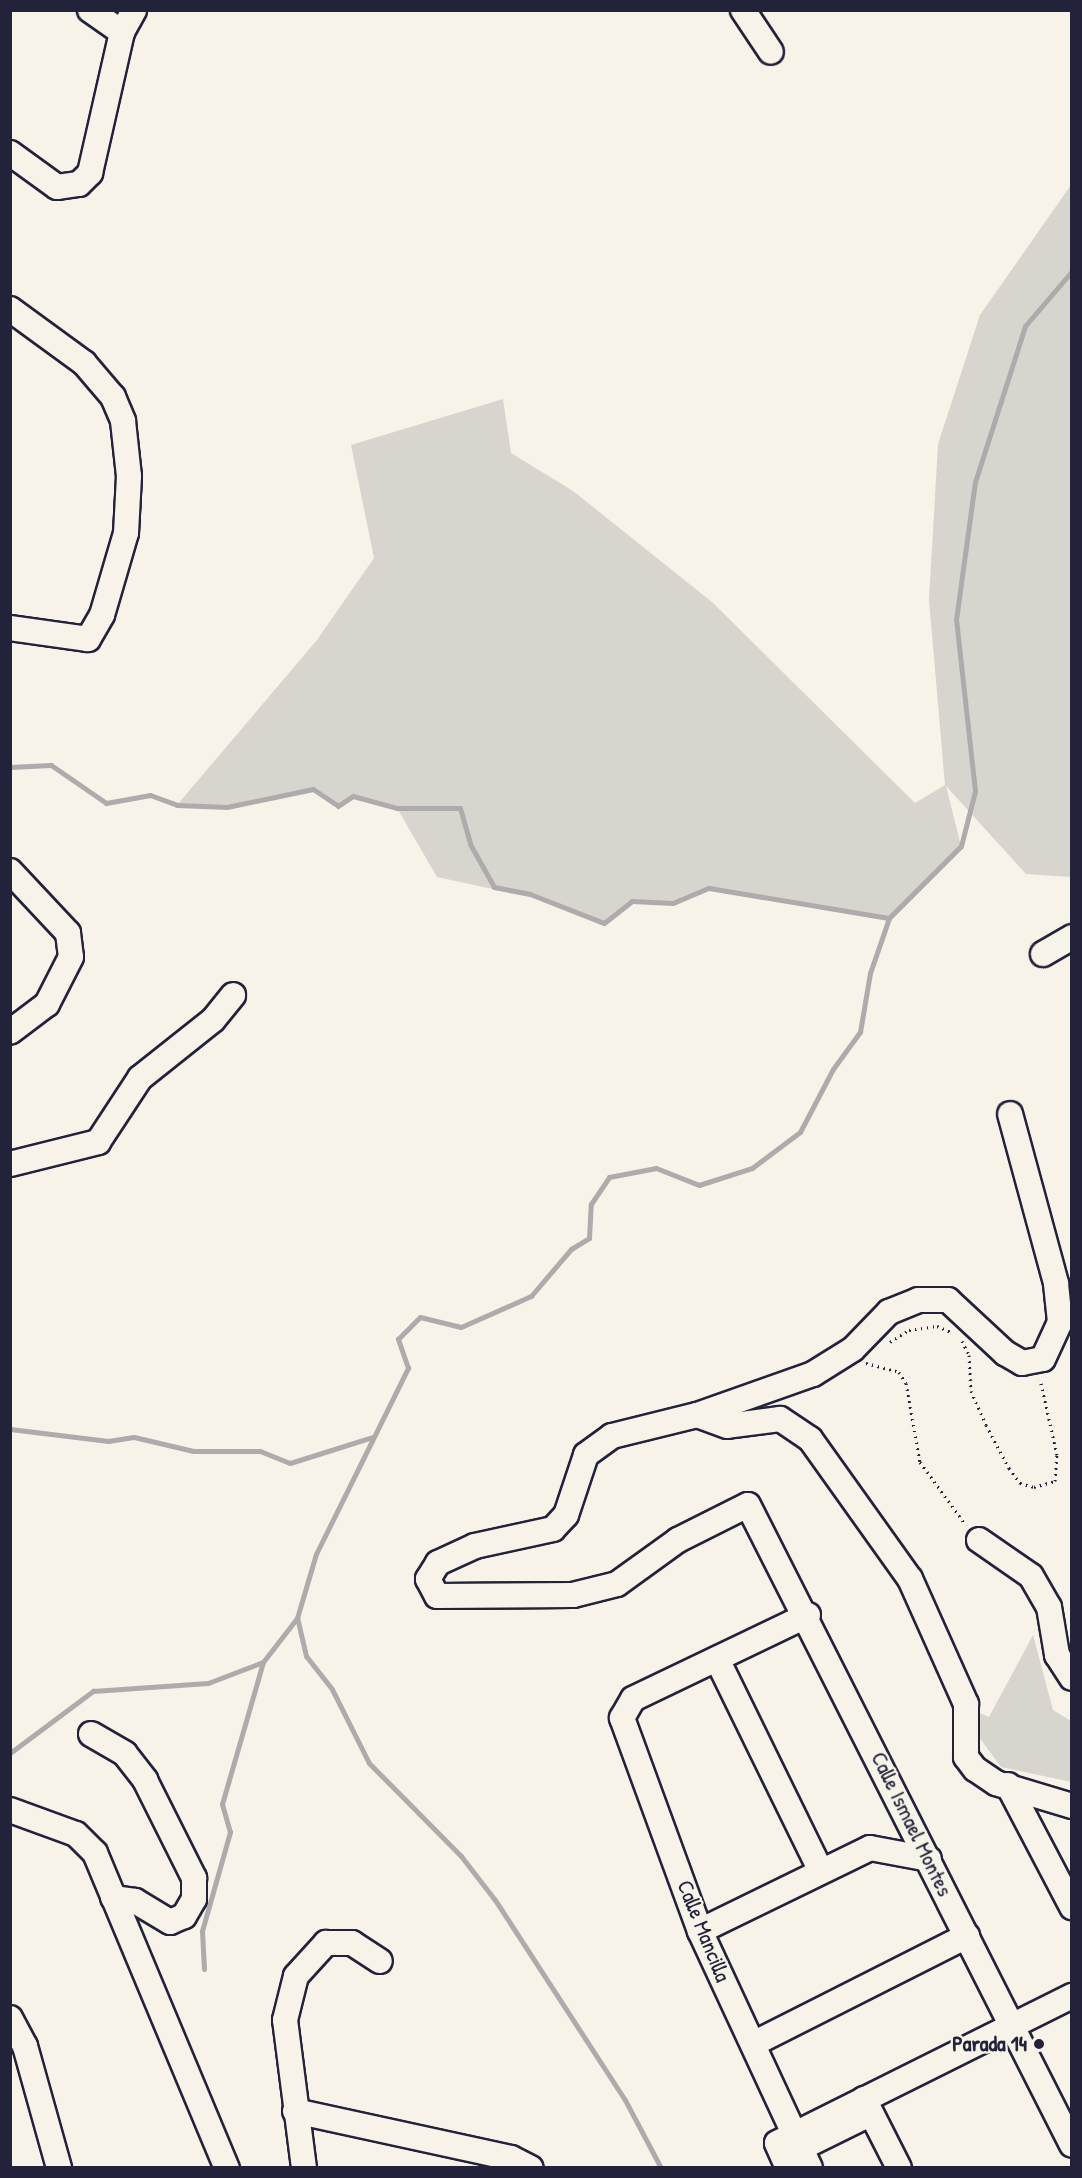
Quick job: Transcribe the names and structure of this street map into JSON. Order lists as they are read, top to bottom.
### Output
{
  "streets": {
    "street": ["Calle Ismael Montes", "Calle Mancilla"]
  },
  "places": ["Parada 14"]
}
